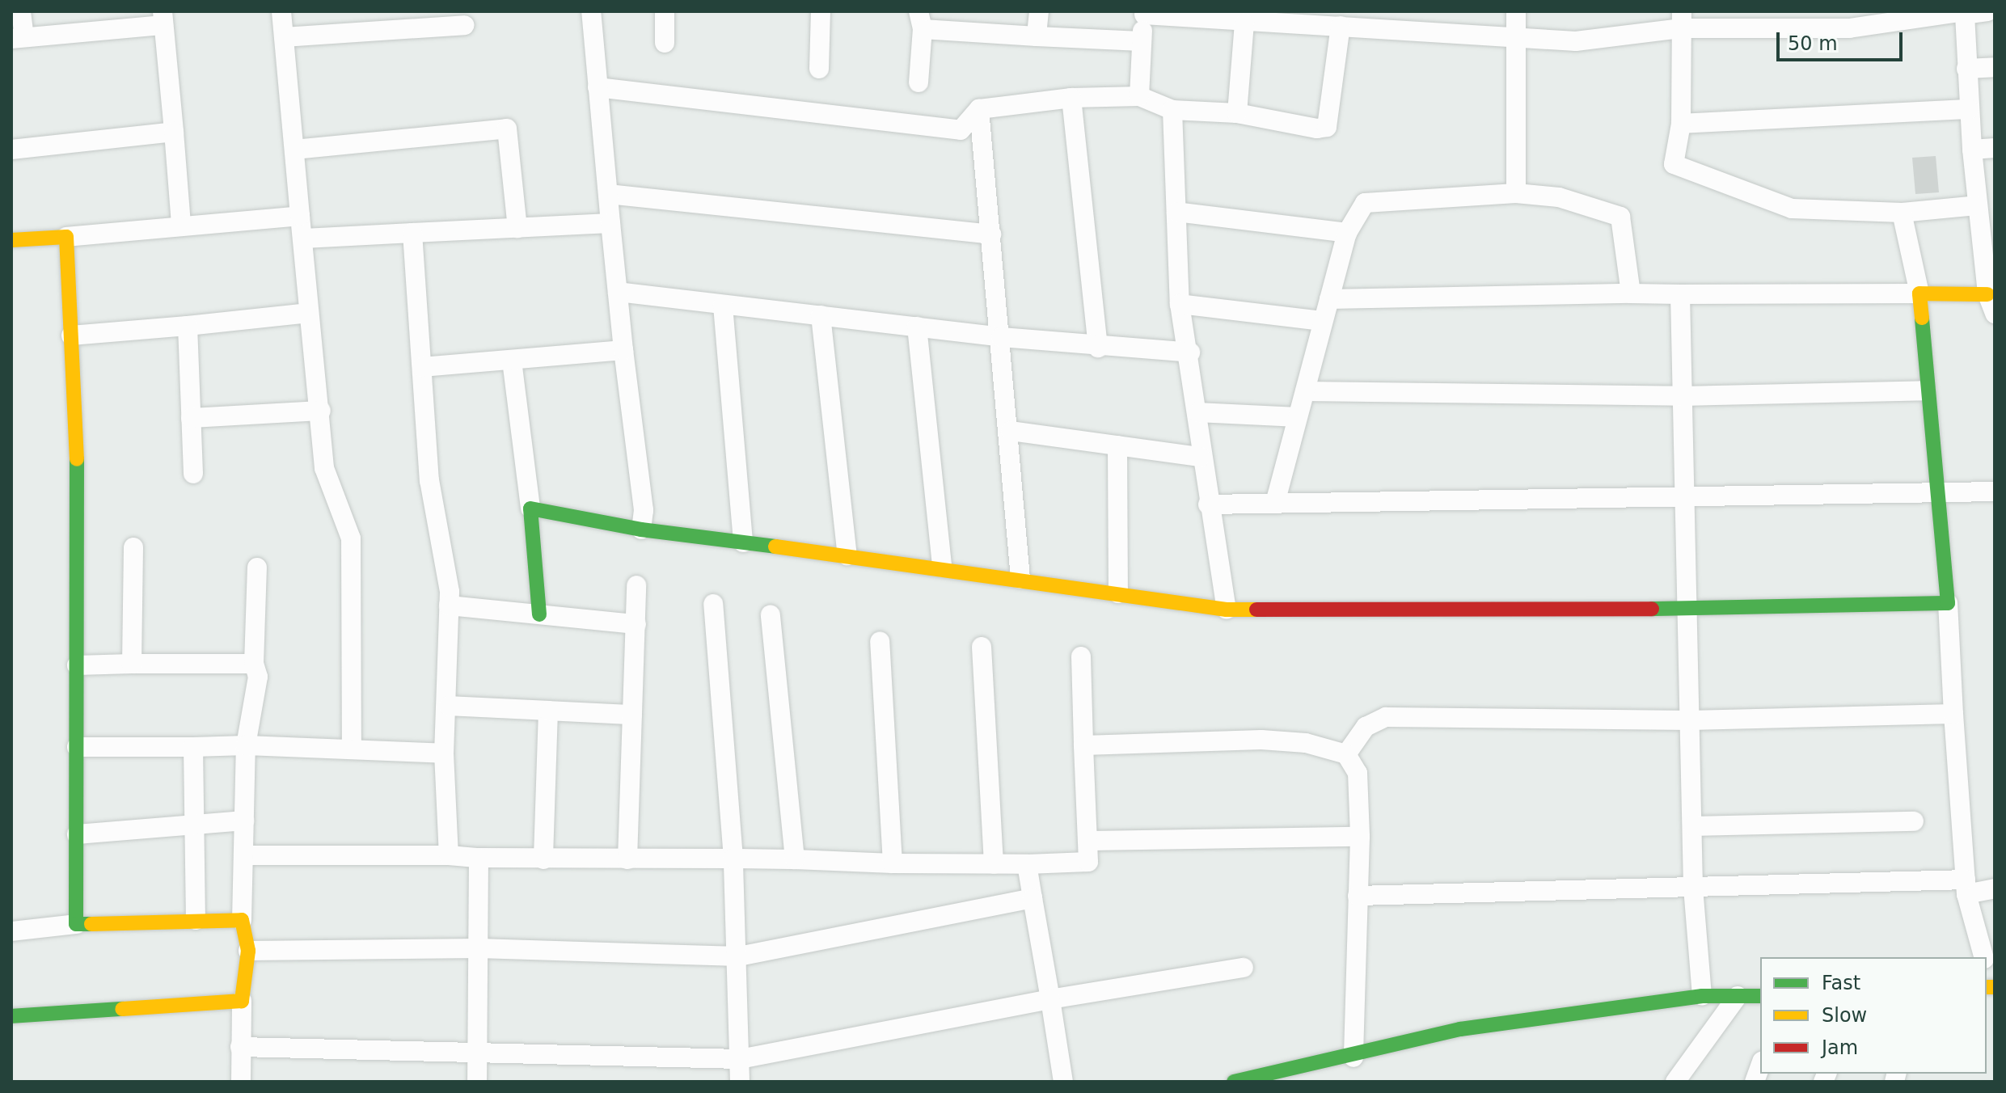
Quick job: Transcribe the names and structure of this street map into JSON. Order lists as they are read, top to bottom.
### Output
{
  "legend": ["Fast", "Slow", "Jam"],
  "scale_bar": "50 m"
}
